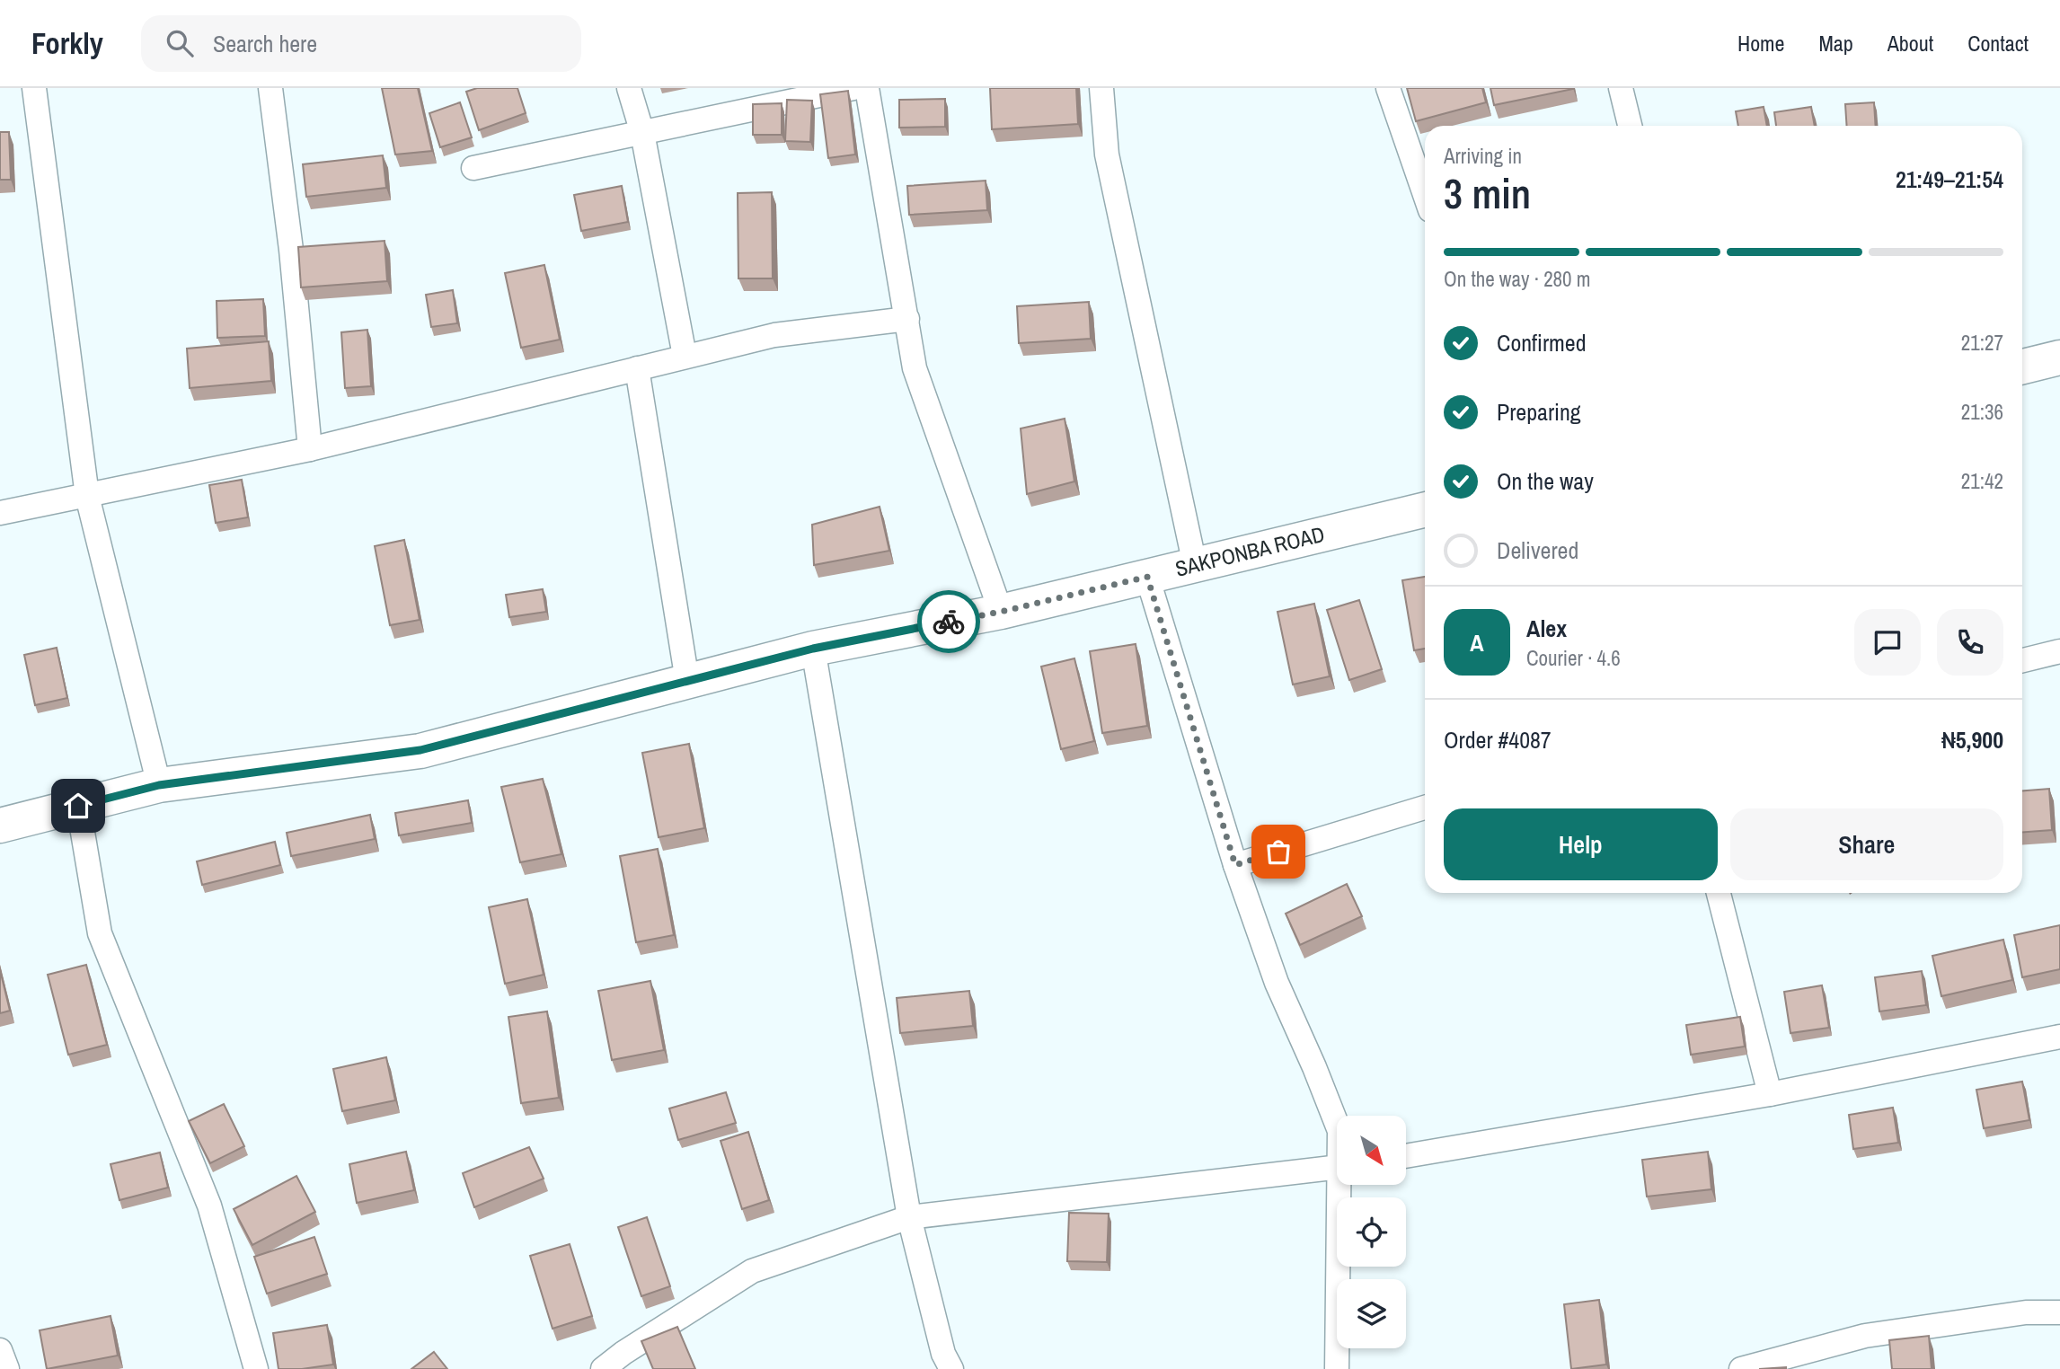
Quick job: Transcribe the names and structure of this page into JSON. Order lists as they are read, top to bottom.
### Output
{
  "streets": {
    "main road": ["SAKPONBA ROAD"]
  },
  "north": "bottom right",
  "page": {
    "header": "Forkly",
    "search": "Search here",
    "nav": [
      "Home",
      "Map",
      "About",
      "Contact"
    ],
    "heading": ["3 min", "Arriving in", "21:49–21:54"],
    "panel": [
      "Alex",
      "Courier · 4.6",
      "Order #4087",
      "₦5,900"
    ],
    "bar": "On the way · 280 m",
    "list": [
      ["Confirmed", "21:27"],
      ["Preparing", "21:36"],
      ["On the way", "21:42"],
      "Delivered"
    ],
    "round": "A",
    "buttons": ["Help", "Share"]
  }
}
